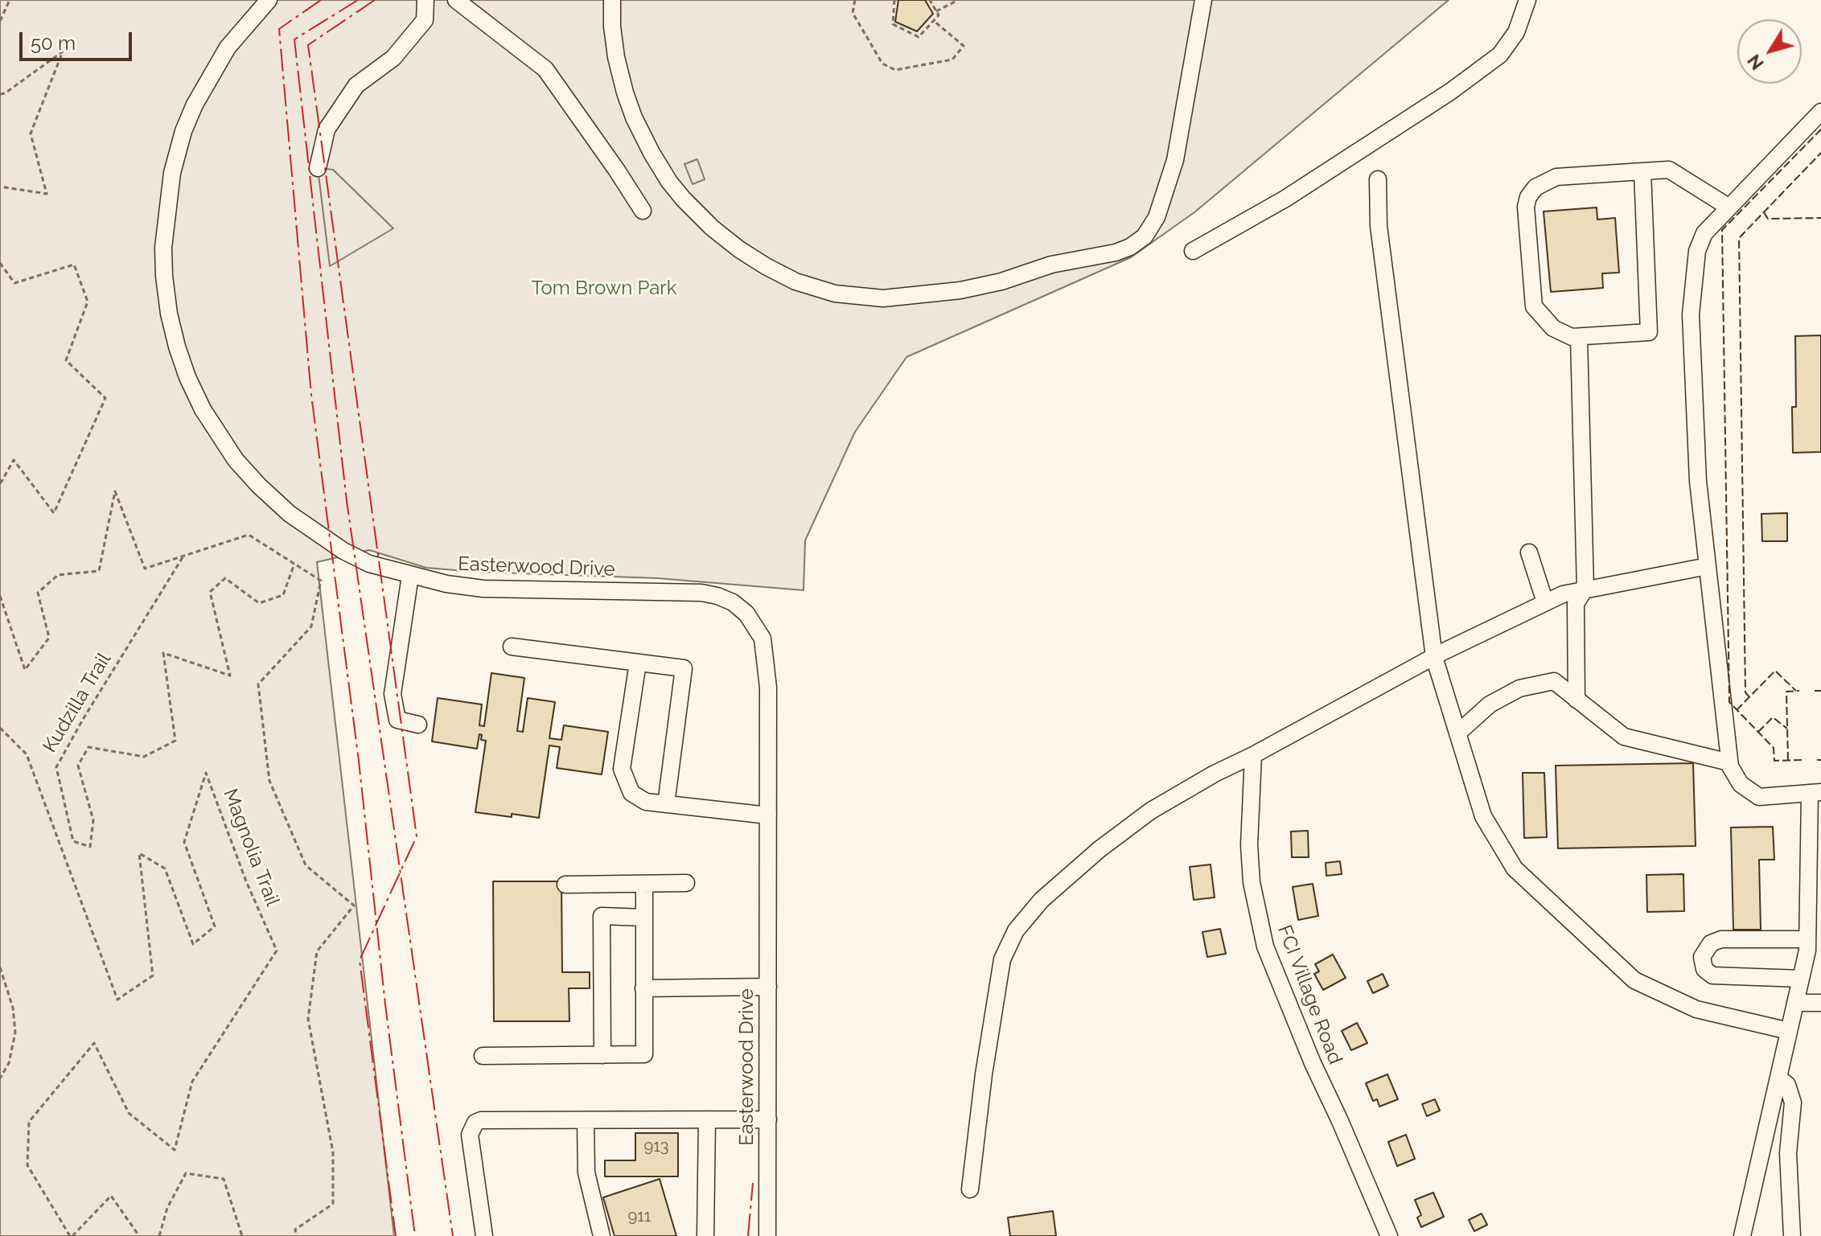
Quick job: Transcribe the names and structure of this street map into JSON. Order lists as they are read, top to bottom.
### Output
{
  "streets": {
    "street": ["Easterwood Drive", "FCI Village Road"],
    "path": ["Kudzilla Trail", "Magnolia Trail"]
  },
  "parks": ["Tom Brown Park"],
  "house_numbers": ["913", "911"],
  "scale_bar": "50 m",
  "north": "bottom left"
}
